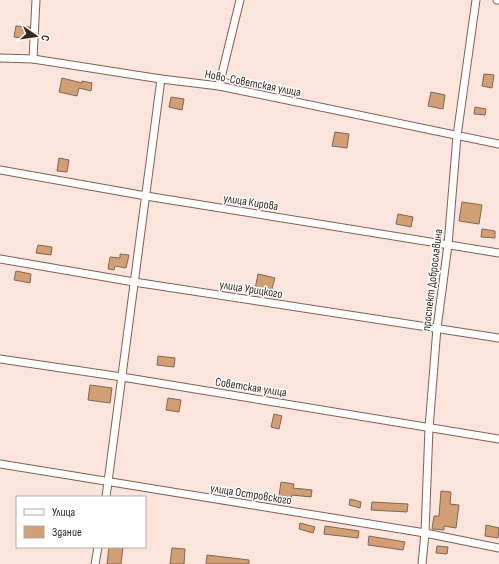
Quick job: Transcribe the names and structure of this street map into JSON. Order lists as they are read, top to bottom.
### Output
{
  "streets": {
    "street": [
      "Ново-Советская улица",
      "улица Кирова",
      "проспект Доброславина",
      "улица Урицкого",
      "Советская улица",
      "улица Островского"
    ]
  },
  "crossings": [
    ["Ново-Советская улица", "проспект Доброславина"],
    ["улица Кирова", "проспект Доброславина"],
    ["проспект Доброславина", "улица Урицкого"],
    ["проспект Доброславина", "Советская улица"],
    ["проспект Доброславина", "улица Островского"]
  ],
  "legend": ["Улица", "Здание"],
  "north": "right"
}
